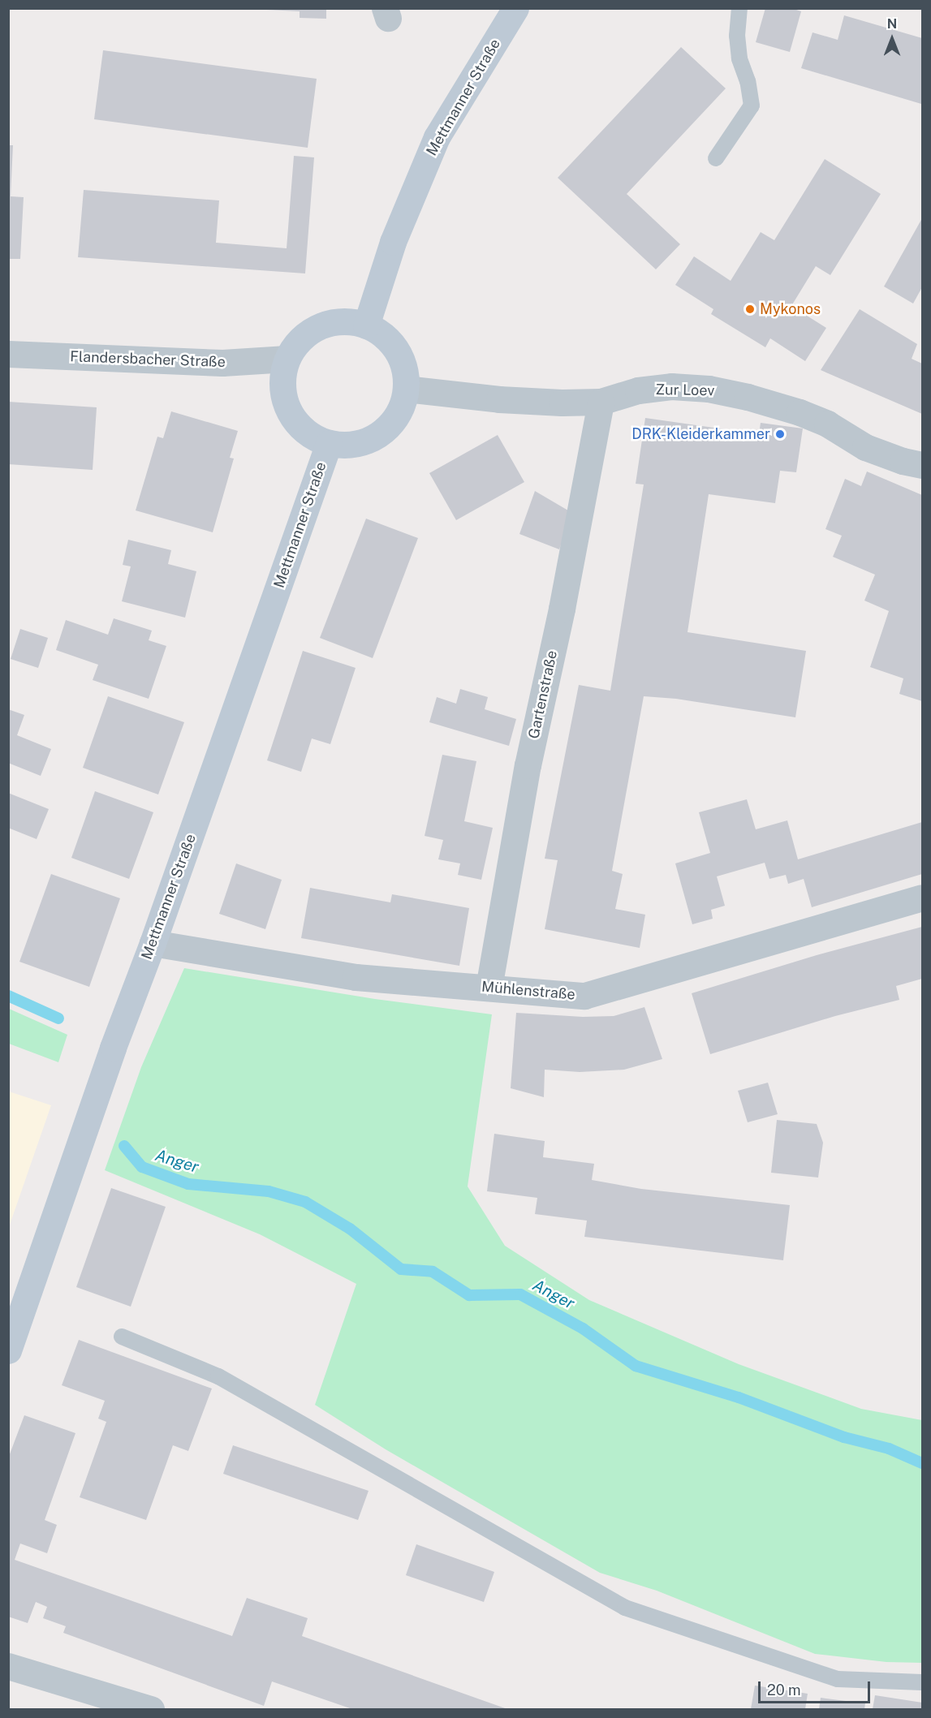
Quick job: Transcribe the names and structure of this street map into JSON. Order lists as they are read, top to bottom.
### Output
{
  "streets": {
    "main road": ["Mettmanner Straße"],
    "street": [
      "Flandersbacher Straße",
      "Zur Loev",
      "Gartenstraße",
      "Mühlenstraße"
    ]
  },
  "crossings": [
    ["Mettmanner Straße", "Flandersbacher Straße"],
    ["Mettmanner Straße", "Zur Loev"],
    ["Mettmanner Straße", "Mühlenstraße"],
    ["Flandersbacher Straße", "Zur Loev"],
    ["Zur Loev", "Gartenstraße"],
    ["Gartenstraße", "Mühlenstraße"]
  ],
  "water": ["Anger"],
  "places": ["Mykonos", "DRK-Kleiderkammer"],
  "scale_bar": "20 m",
  "north": "top"
}
